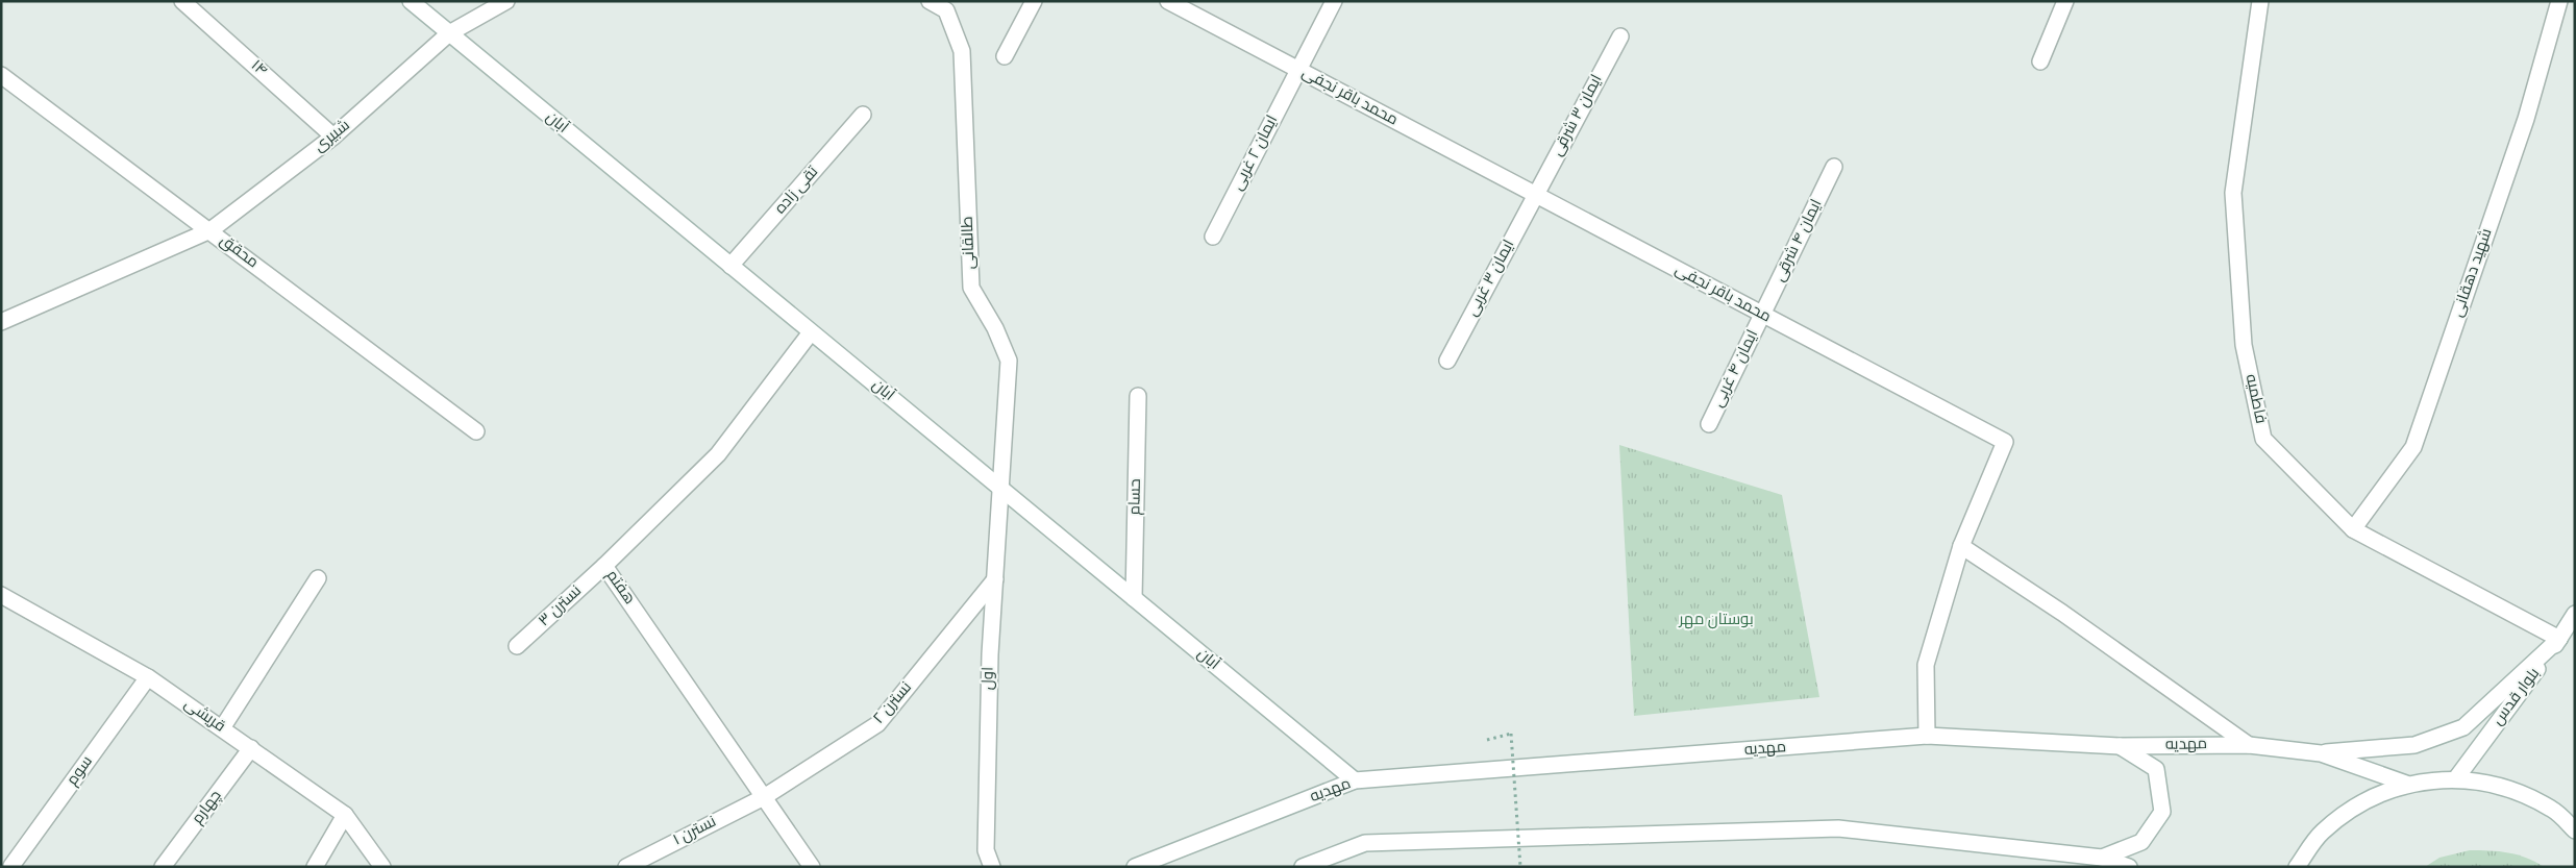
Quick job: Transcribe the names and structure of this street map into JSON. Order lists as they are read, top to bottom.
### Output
{
  "streets": {
    "street": [
      "۱۴",
      "محمد باقر نجفی",
      "ایمان ۳ شرقی",
      "آبان",
      "شبیری",
      "ایمان ۲ غربی",
      "تقی زاده",
      "ایمان ۴ شرقی",
      "طالقانی",
      "محقق",
      "شهید دهقانی",
      "ایمان ۳ غربی",
      "ایمان ۴ غربی",
      "فاطمیه",
      "حسام",
      "هفتم",
      "نسترن ۳",
      "اول",
      "بلوار قدس",
      "نسترن ۲",
      "قریشی",
      "مهدیه",
      "سوم",
      "چهارم",
      "نسترن ۱"
    ]
  },
  "crossings": [
    ["۱۴", "شبیری"],
    ["محمد باقر نجفی", "ایمان ۳ شرقی"],
    ["محمد باقر نجفی", "ایمان ۲ غربی"],
    ["محمد باقر نجفی", "ایمان ۴ شرقی"],
    ["محمد باقر نجفی", "ایمان ۳ غربی"],
    ["محمد باقر نجفی", "ایمان ۴ غربی"],
    ["محمد باقر نجفی", "مهدیه"],
    ["ایمان ۳ شرقی", "ایمان ۳ غربی"],
    ["آبان", "شبیری"],
    ["آبان", "تقی زاده"],
    ["آبان", "طالقانی"],
    ["آبان", "حسام"],
    ["آبان", "هفتم"],
    ["آبان", "اول"],
    ["آبان", "مهدیه"],
    ["شبیری", "محقق"],
    ["ایمان ۴ شرقی", "ایمان ۴ غربی"],
    ["طالقانی", "اول"],
    ["شهید دهقانی", "فاطمیه"],
    ["فاطمیه", "بلوار قدس"],
    ["هفتم", "نسترن ۳"],
    ["هفتم", "نسترن ۲"],
    ["هفتم", "نسترن ۱"],
    ["اول", "نسترن ۲"],
    ["نسترن ۲", "نسترن ۱"],
    ["قریشی", "سوم"],
    ["قریشی", "چهارم"]
  ],
  "parks": ["بوستان مهر"]
}
